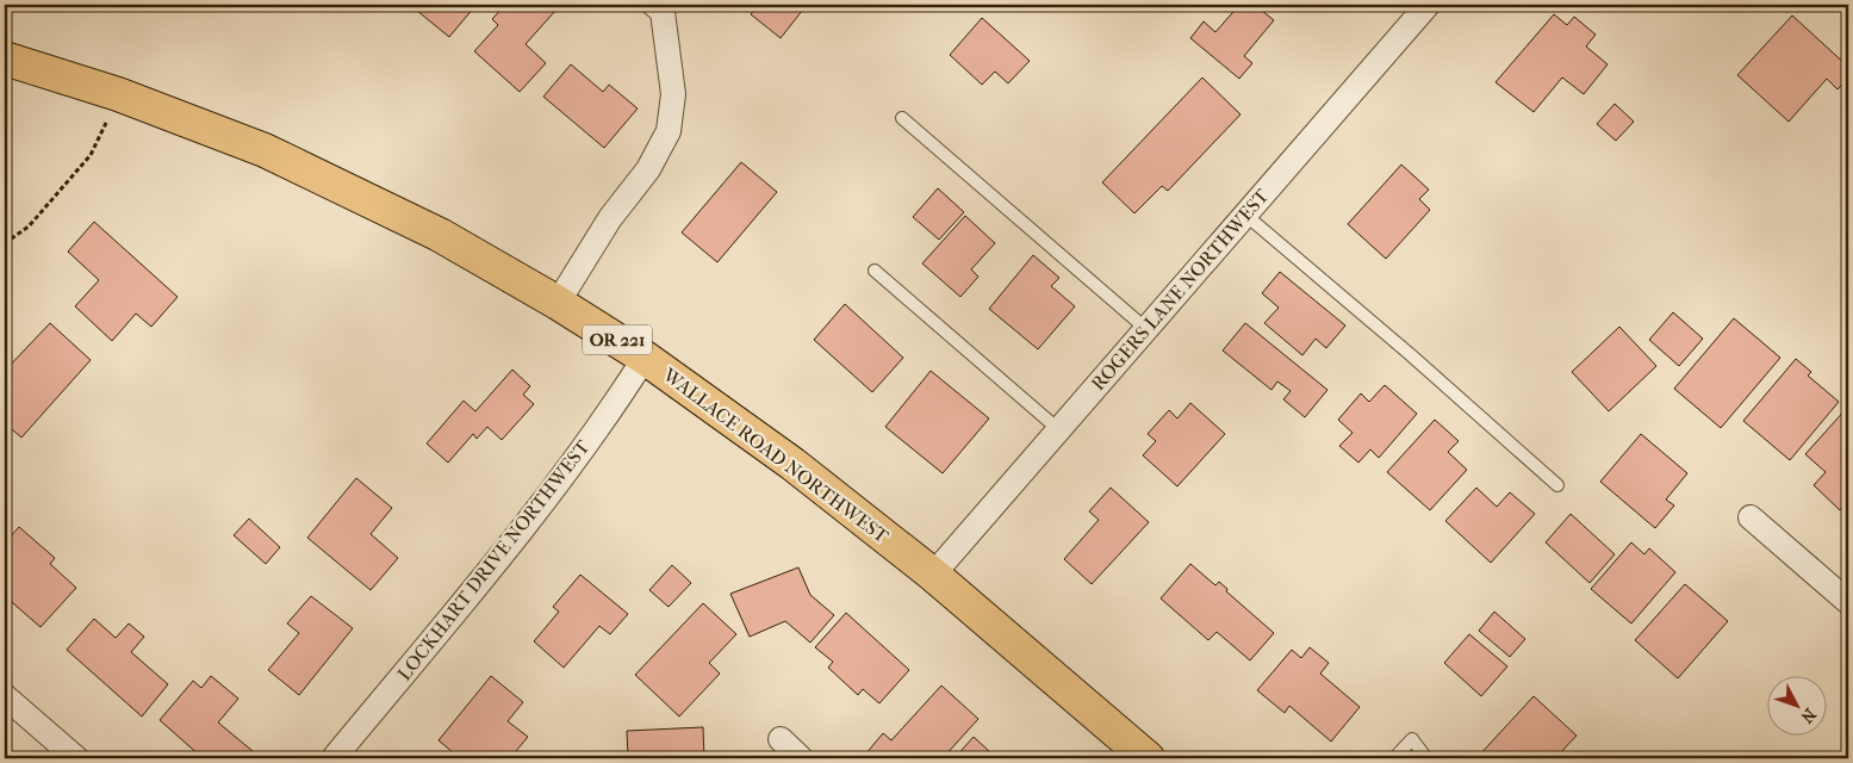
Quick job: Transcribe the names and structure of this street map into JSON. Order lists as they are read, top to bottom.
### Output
{
  "streets": {
    "main road": ["OR 221", "WALLACE ROAD NORTHWEST"],
    "street": ["ROGERS LANE NORTHWEST", "LOCKHART DRIVE NORTHWEST"]
  },
  "crossings": [
    ["ROGERS LANE NORTHWEST", "WALLACE ROAD NORTHWEST"],
    ["WALLACE ROAD NORTHWEST", "LOCKHART DRIVE NORTHWEST"]
  ],
  "north": "bottom right"
}
